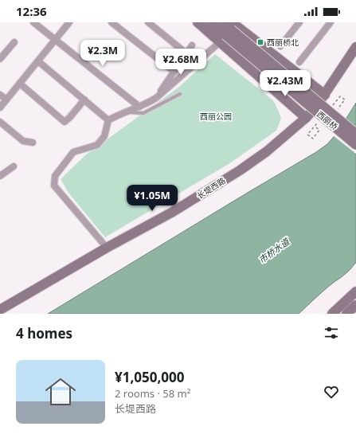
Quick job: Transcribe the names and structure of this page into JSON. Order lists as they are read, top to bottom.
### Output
{
  "streets": {
    "main road": ["西丽桥", "长堤西路"]
  },
  "water": ["市桥水道"],
  "parks": ["西丽公园"],
  "places": {
    "transit": ["西丽桥北"]
  },
  "page": {
    "status": "12:36",
    "price": [
      "¥2.3M",
      "¥2.68M",
      "¥2.43M",
      "¥1.05M"
    ],
    "heading": "4 homes",
    "list": [
      {
        "name": "¥1,050,000",
        "note": "2 rooms · 58 m² · 长堤西路"
      }
    ]
  }
}
